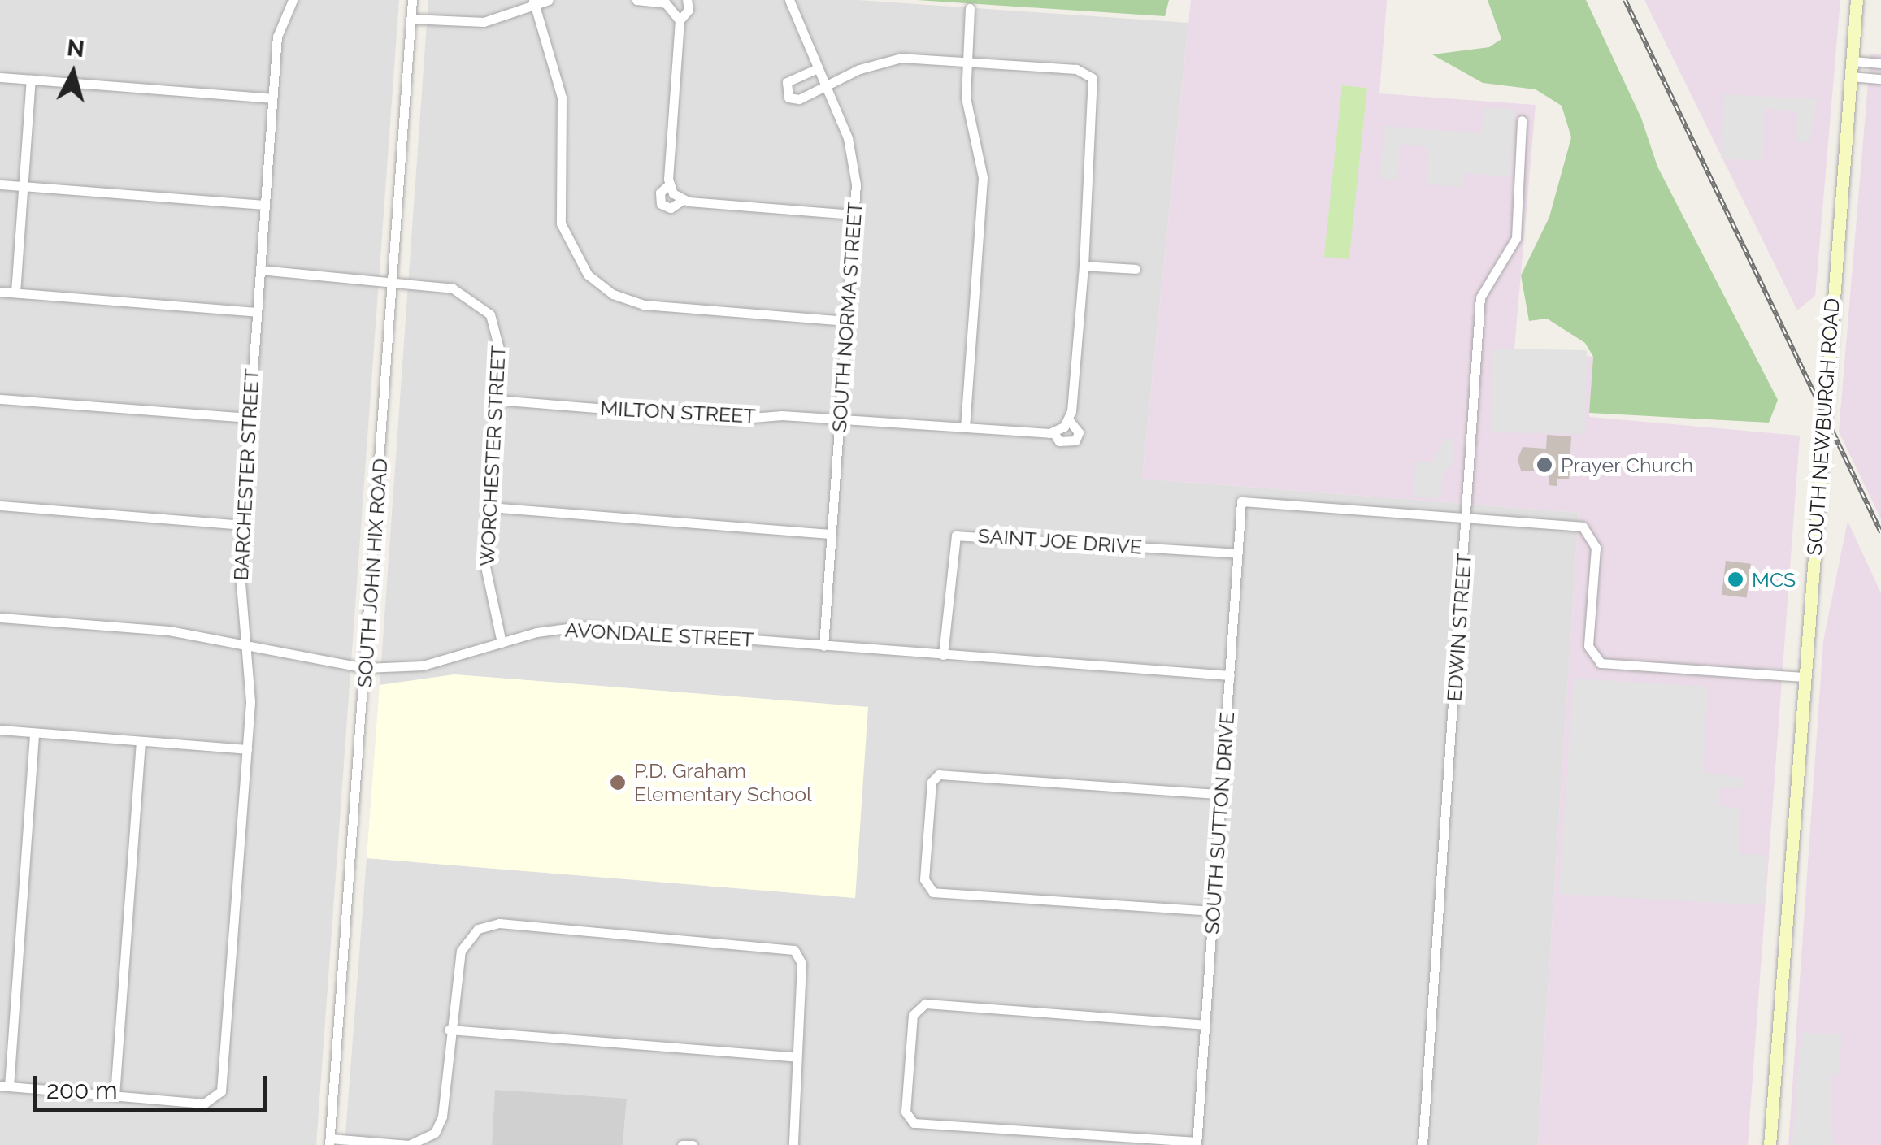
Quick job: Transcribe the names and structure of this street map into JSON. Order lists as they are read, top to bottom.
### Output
{
  "streets": {
    "main road": ["SOUTH NEWBURGH ROAD"],
    "street": [
      "SOUTH NORMA STREET",
      "MILTON STREET",
      "WORCHESTER STREET",
      "BARCHESTER STREET",
      "SAINT JOE DRIVE",
      "SOUTH JOHN HIX ROAD",
      "EDWIN STREET",
      "AVONDALE STREET",
      "SOUTH SUTTON DRIVE"
    ]
  },
  "crossings": [
    ["SOUTH NORMA STREET", "MILTON STREET"],
    ["SOUTH NORMA STREET", "AVONDALE STREET"],
    ["MILTON STREET", "WORCHESTER STREET"],
    ["WORCHESTER STREET", "BARCHESTER STREET"],
    ["WORCHESTER STREET", "SOUTH JOHN HIX ROAD"],
    ["WORCHESTER STREET", "AVONDALE STREET"],
    ["BARCHESTER STREET", "AVONDALE STREET"],
    ["SAINT JOE DRIVE", "AVONDALE STREET"],
    ["SAINT JOE DRIVE", "SOUTH SUTTON DRIVE"],
    ["SOUTH JOHN HIX ROAD", "AVONDALE STREET"],
    ["EDWIN STREET", "SOUTH SUTTON DRIVE"],
    ["AVONDALE STREET", "SOUTH SUTTON DRIVE"]
  ],
  "places": ["Prayer Church", "MCS", "P.D. Graham Elementary School"],
  "scale_bar": "200 m",
  "north": "top"
}
